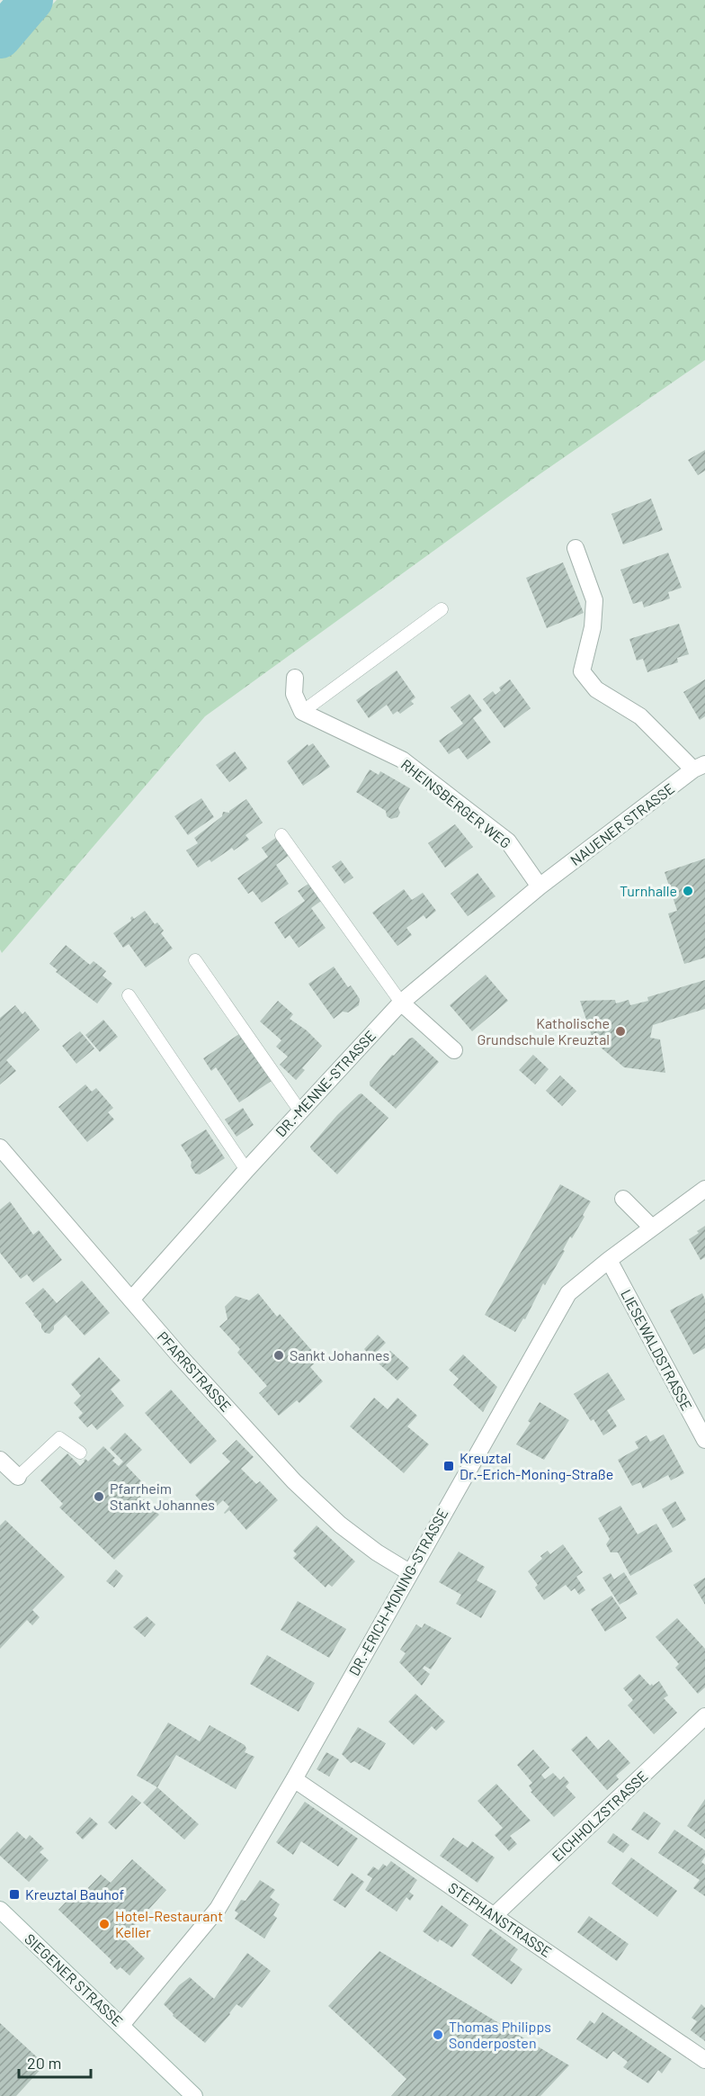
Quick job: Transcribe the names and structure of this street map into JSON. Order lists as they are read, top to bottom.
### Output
{
  "streets": {
    "street": [
      "RHEINSBERGER WEG",
      "NAUENER STRASSE",
      "DR.-MENNE-STRASSE",
      "LIESEWALDSTRASSE",
      "PFARRSTRASSE",
      "DR.-ERICH-MONING-STRASSE",
      "EICHHOLZSTRASSE",
      "STEPHANSTRASSE",
      "SIEGENER STRASSE"
    ]
  },
  "crossings": [
    ["RHEINSBERGER WEG", "NAUENER STRASSE"],
    ["RHEINSBERGER WEG", "DR.-MENNE-STRASSE"],
    ["NAUENER STRASSE", "DR.-MENNE-STRASSE"],
    ["DR.-MENNE-STRASSE", "PFARRSTRASSE"],
    ["LIESEWALDSTRASSE", "DR.-ERICH-MONING-STRASSE"],
    ["PFARRSTRASSE", "DR.-ERICH-MONING-STRASSE"],
    ["DR.-ERICH-MONING-STRASSE", "STEPHANSTRASSE"],
    ["DR.-ERICH-MONING-STRASSE", "SIEGENER STRASSE"],
    ["EICHHOLZSTRASSE", "STEPHANSTRASSE"]
  ],
  "places": {
    "other": [
      "Turnhalle",
      "Katholische Grundschule Kreuztal",
      "Sankt Johannes",
      "Pfarrheim Stankt Johannes",
      "Hotel-Restaurant Keller",
      "Thomas Philipps Sonderposten"
    ],
    "transit": ["Kreuztal Dr.-Erich-Moning-Straße", "Kreuztal Bauhof"]
  },
  "scale_bar": "20 m"
}
